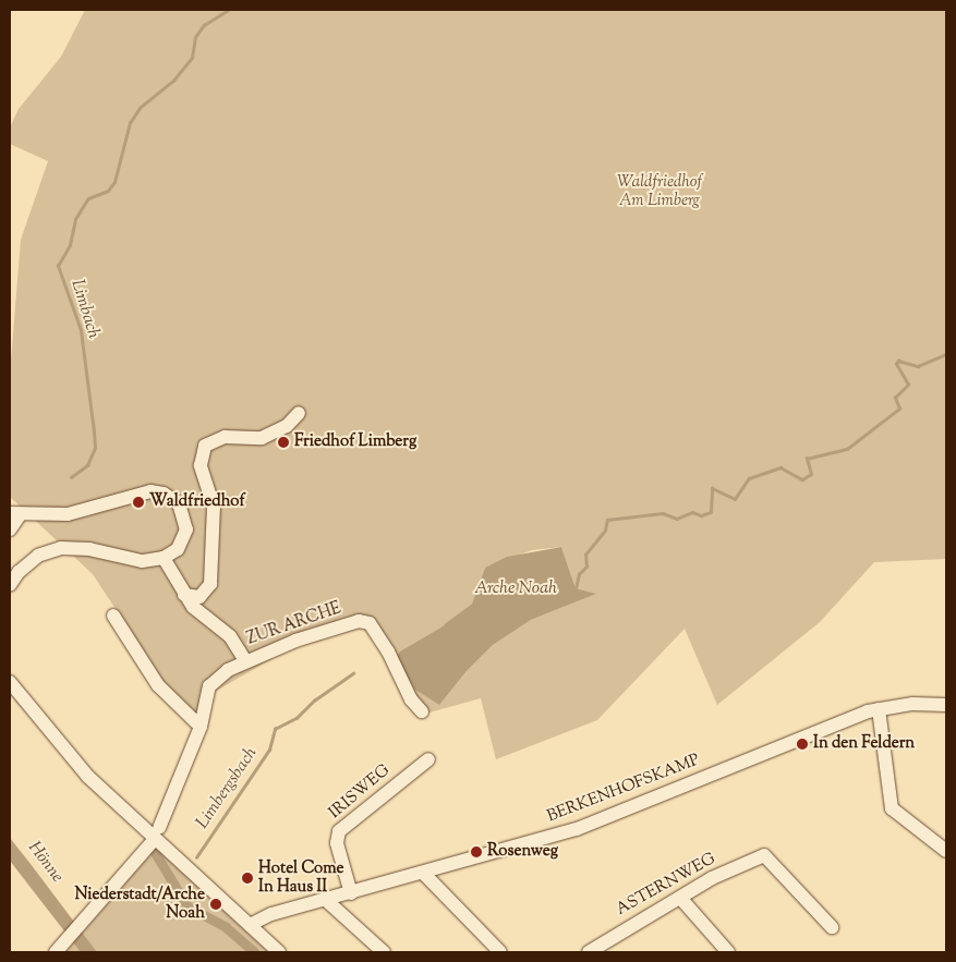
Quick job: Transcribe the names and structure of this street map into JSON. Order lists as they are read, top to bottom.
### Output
{
  "streets": {
    "street": [
      "ZUR ARCHE",
      "BERKENHOFSKAMP",
      "IRISWEG",
      "ASTERNWEG"
    ]
  },
  "crossings": [
    ["BERKENHOFSKAMP", "IRISWEG"]
  ],
  "water": [
    "Limbach",
    "Arche Noah",
    "Limbergsbach",
    "Hönne"
  ],
  "parks": ["Waldfriedhof Am Limberg"],
  "places": [
    "Friedhof Limberg",
    "Waldfriedhof",
    "In den Feldern",
    "Rosenweg",
    "Hotel Come In Haus II",
    "Niederstadt/Arche Noah"
  ]
}
